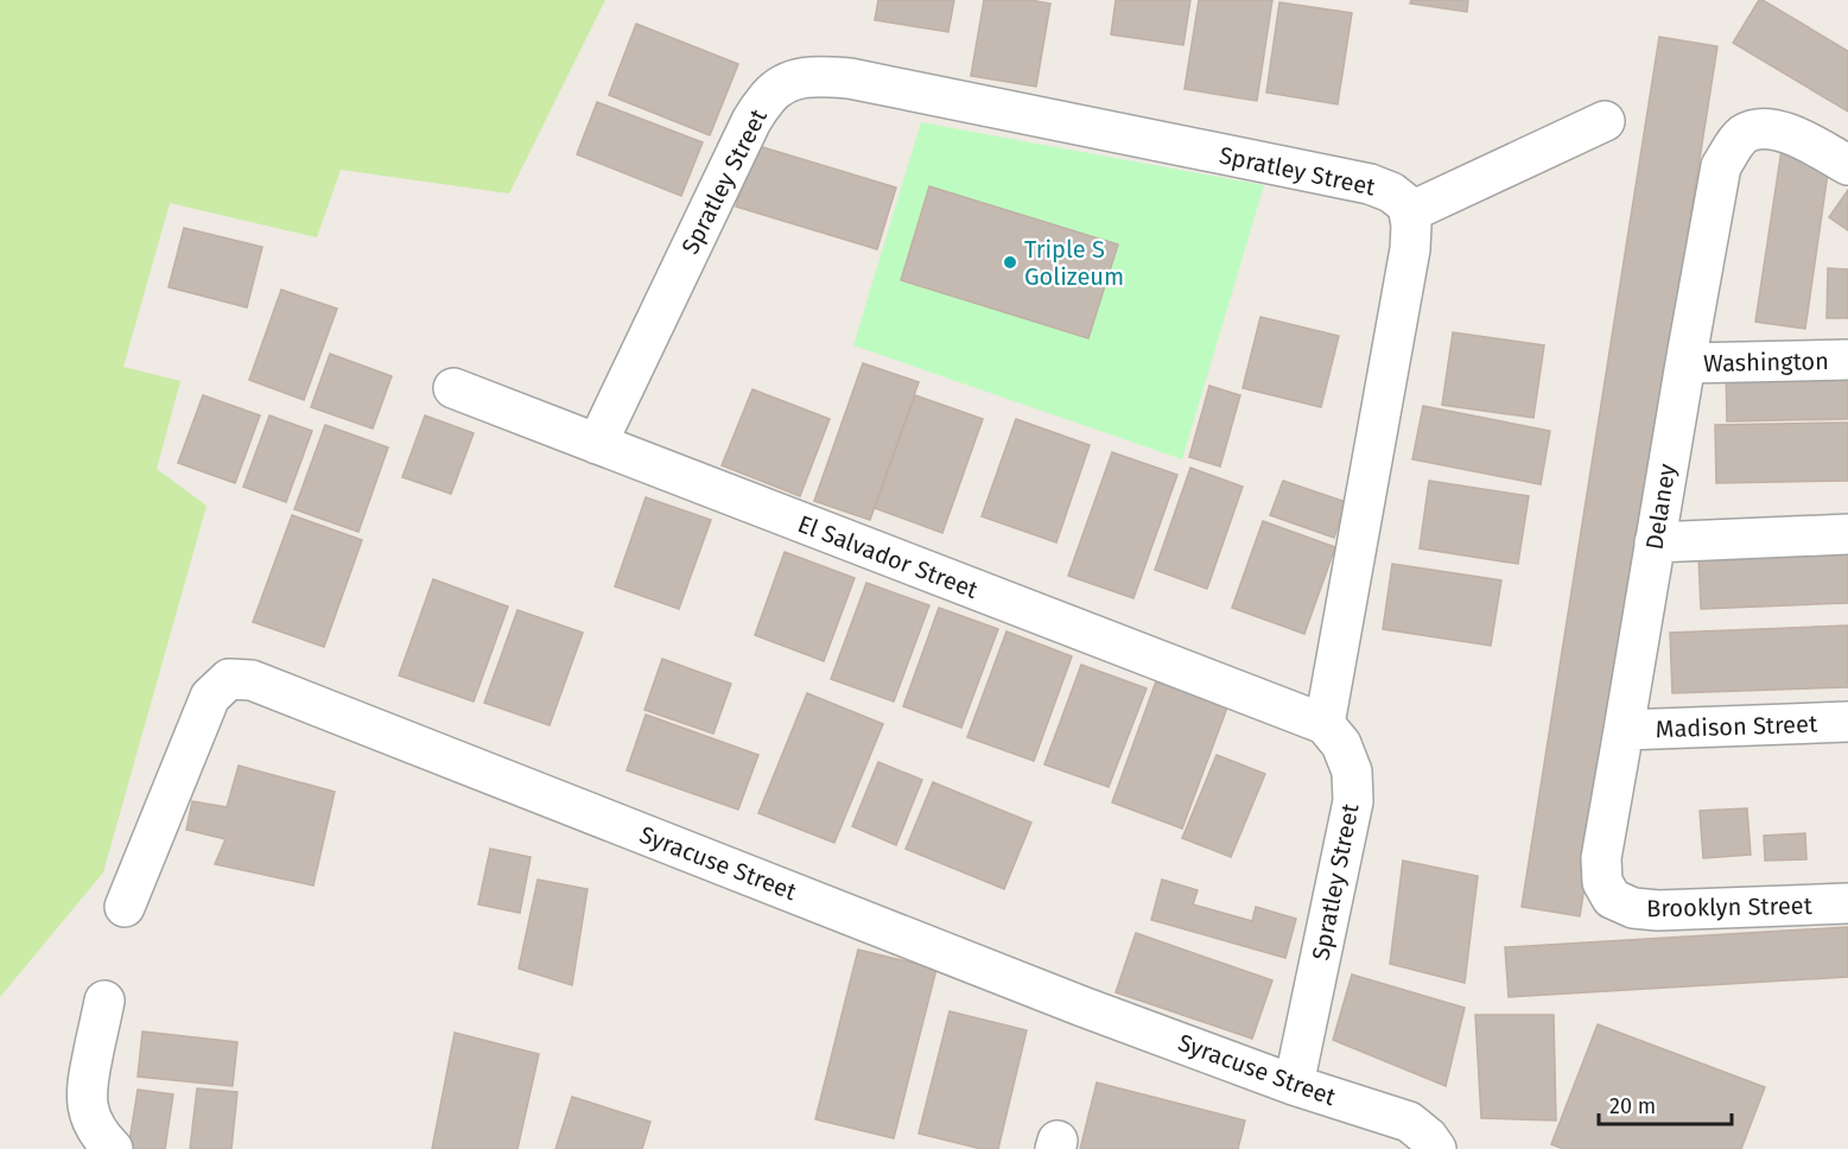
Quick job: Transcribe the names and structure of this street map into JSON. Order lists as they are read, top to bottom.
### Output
{
  "streets": {
    "street": [
      "Spratley Street",
      "Washington",
      "Delaney",
      "El Salvador Street",
      "Madison Street",
      "Syracuse Street",
      "Brooklyn Street"
    ]
  },
  "crossings": [
    ["Spratley Street", "El Salvador Street"],
    ["Spratley Street", "Syracuse Street"],
    ["Washington", "Delaney"],
    ["Delaney", "Madison Street"],
    ["Delaney", "Brooklyn Street"]
  ],
  "places": ["Triple S Golizeum"],
  "scale_bar": "20 m"
}
